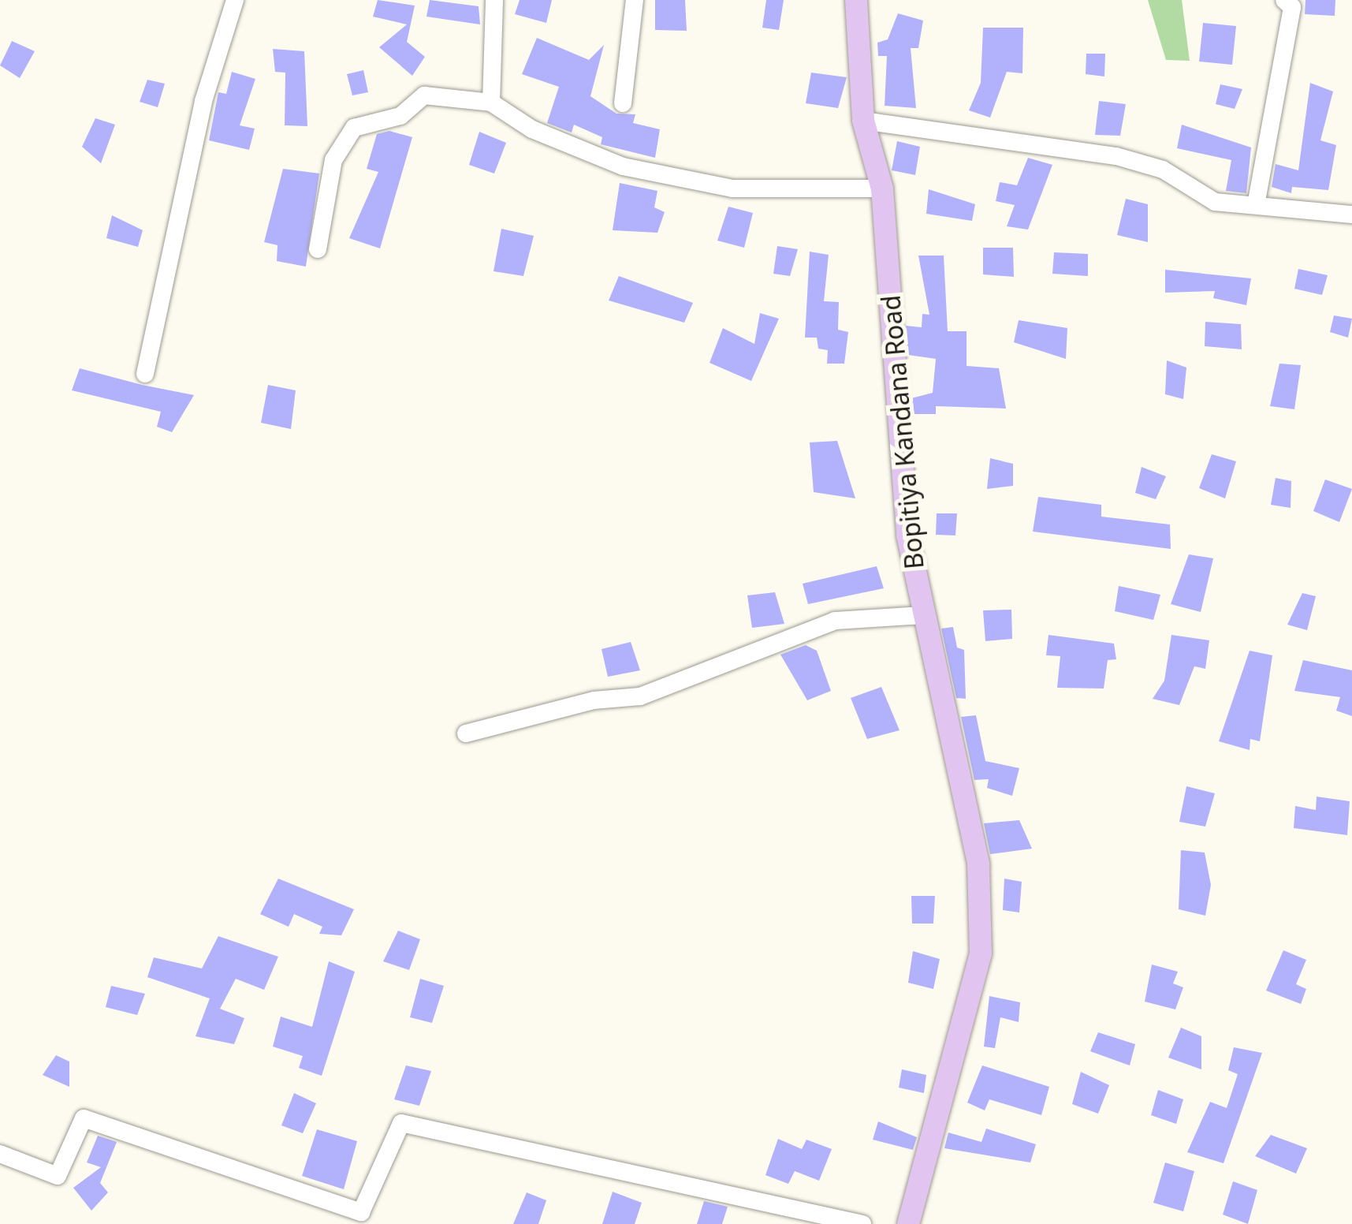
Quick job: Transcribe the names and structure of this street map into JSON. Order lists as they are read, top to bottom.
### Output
{
  "streets": {
    "main road": ["Bopitiya Kandana Road"]
  }
}
